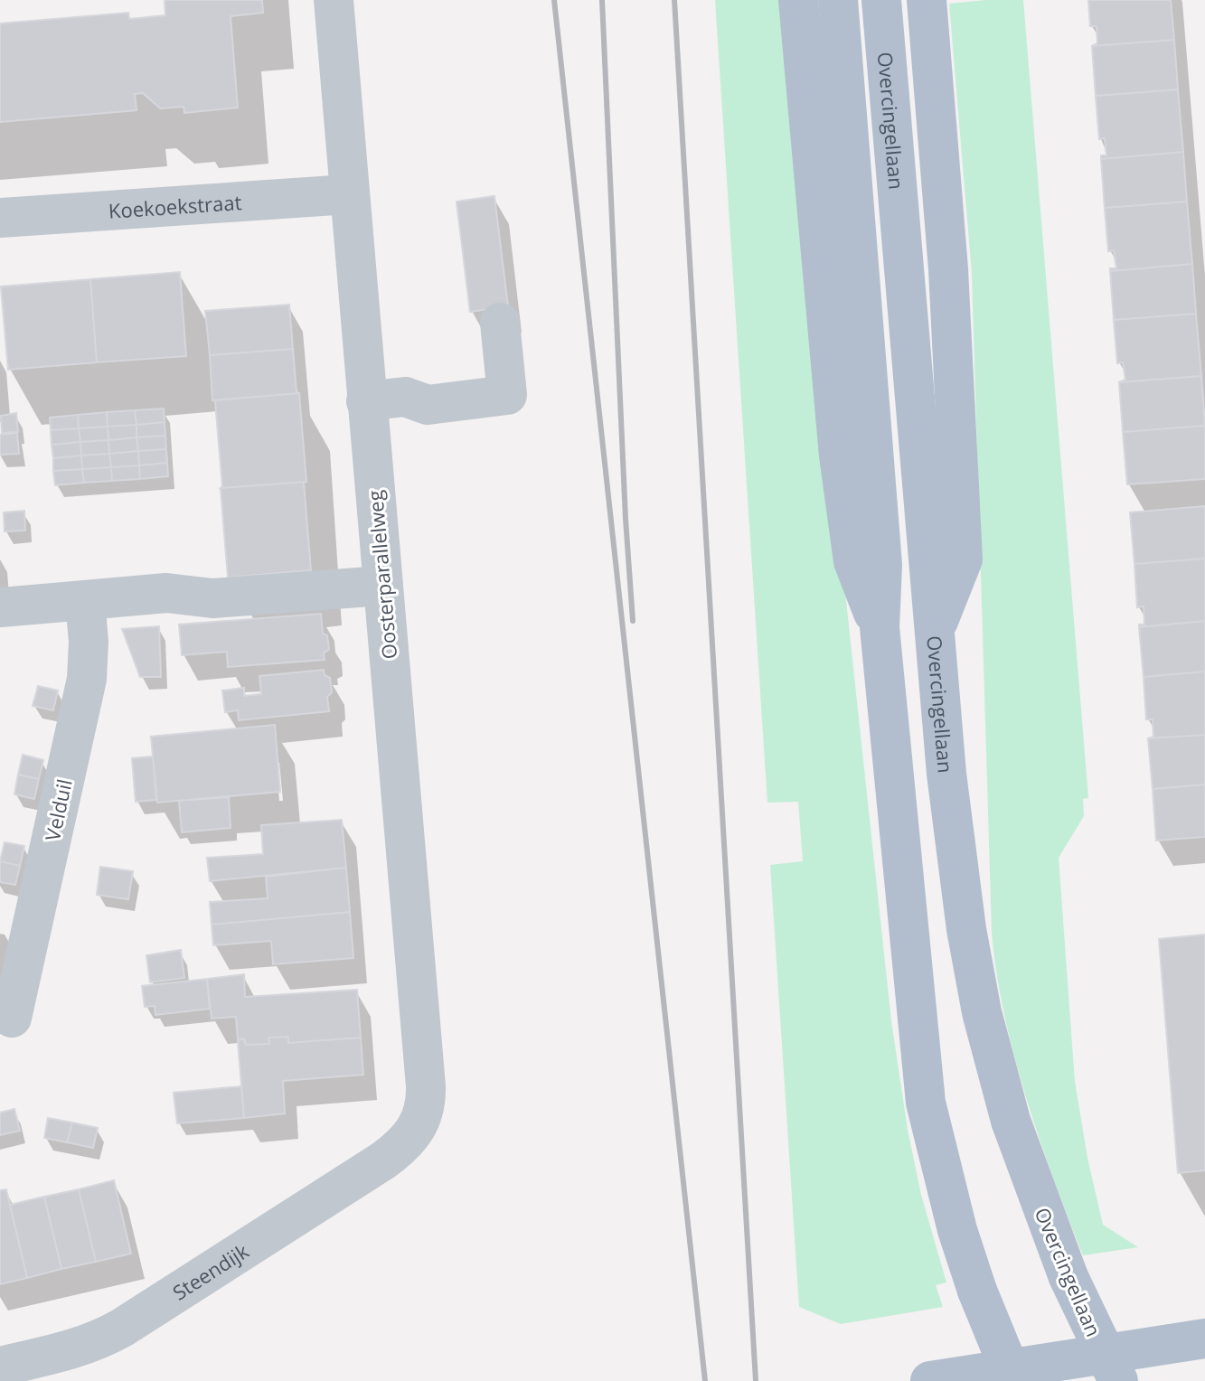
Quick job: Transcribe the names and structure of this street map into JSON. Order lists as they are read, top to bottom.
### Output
{
  "streets": {
    "main road": ["Overcingellaan"],
    "street": [
      "Koekoekstraat",
      "Oosterparallelweg",
      "Velduil",
      "Steendijk"
    ]
  },
  "crossings": [
    ["Koekoekstraat", "Oosterparallelweg"],
    ["Oosterparallelweg", "Steendijk"]
  ]
}
